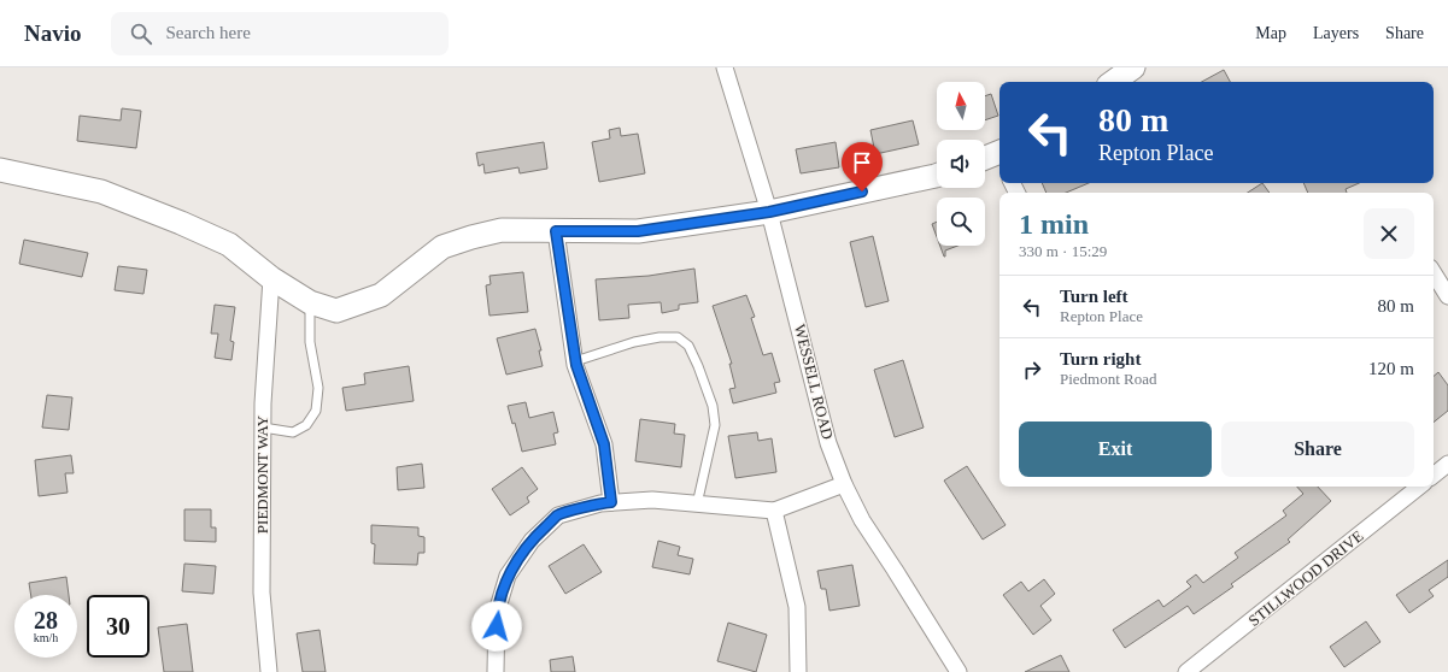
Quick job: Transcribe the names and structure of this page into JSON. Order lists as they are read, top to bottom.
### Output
{
  "streets": {
    "street": ["WESSELL ROAD", "PIEDMONT WAY", "STILLWOOD DRIVE"]
  },
  "north": "top",
  "page": {
    "header": "Navio",
    "search": "Search here",
    "nav": ["Map", "Layers", "Share"],
    "turn": ["80 m", "Repton Place"],
    "heading": ["1 min", "330 m · 15:29"],
    "list": [
      {
        "name": "Turn left",
        "note": "Repton Place",
        "value": "80 m"
      },
      {
        "name": "Turn right",
        "note": "Piedmont Road",
        "value": "120 m"
      }
    ],
    "buttons": ["Exit", "Share"],
    "speed": "28 km/h",
    "limit": "30"
  }
}
